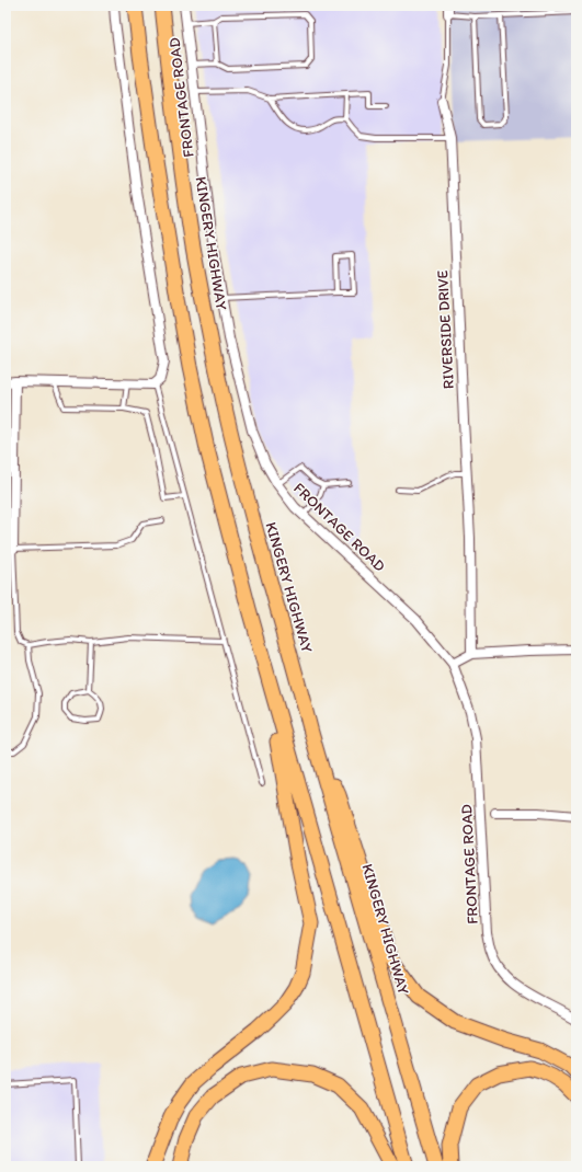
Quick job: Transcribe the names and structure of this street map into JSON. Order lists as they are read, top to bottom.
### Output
{
  "streets": {
    "highway": ["KINGERY HIGHWAY"],
    "street": ["FRONTAGE ROAD", "RIVERSIDE DRIVE"]
  }
}
